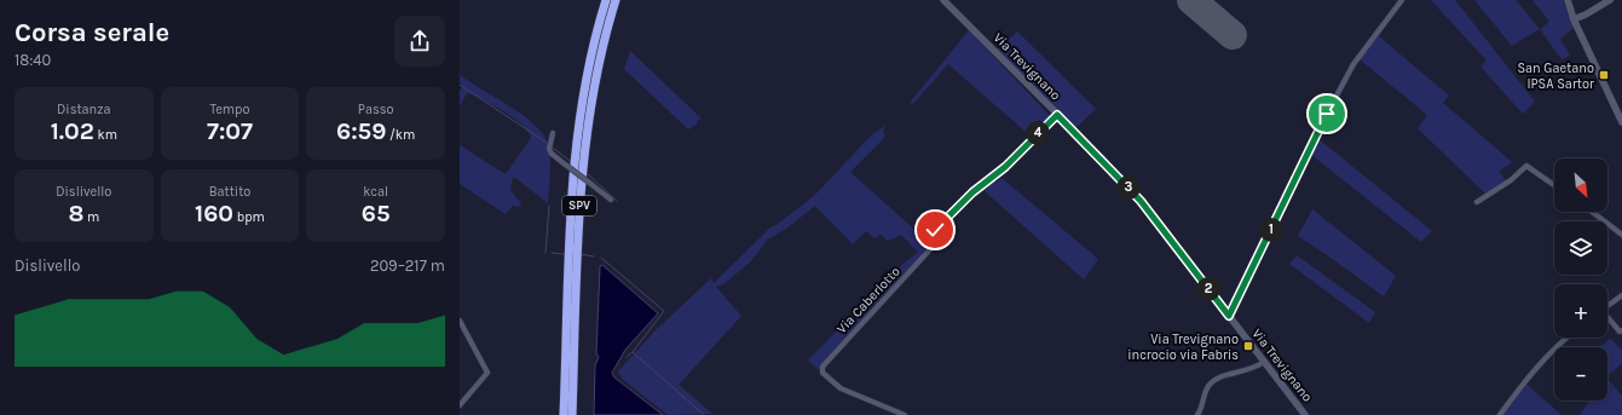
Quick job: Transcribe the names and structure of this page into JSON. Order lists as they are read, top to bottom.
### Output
{
  "streets": {
    "highway": ["SPV"],
    "main road": ["Via Trevignano"],
    "street": ["Via Caberlotto"]
  },
  "crossings": [
    ["Via Trevignano", "Via Caberlotto"]
  ],
  "places": {
    "transit": ["San Gaetano IPSA Sartor", "Via Trevignano incrocio via Fabris"]
  },
  "north": "bottom right",
  "page": {
    "heading": ["Corsa serale", "18:40"],
    "stats": [
      ["Distanza", "1.02 km"],
      ["Tempo", "7:07"],
      ["Passo", "6:59 /km"],
      ["Dislivello", "8 m"],
      ["Battito", "160 bpm"],
      ["kcal", "65"]
    ],
    "pins": [
      "4",
      "3",
      "1",
      "2"
    ],
    "map_buttons": ["+", "−"],
    "chart": ["Dislivello", "209–217 m"]
  }
}
